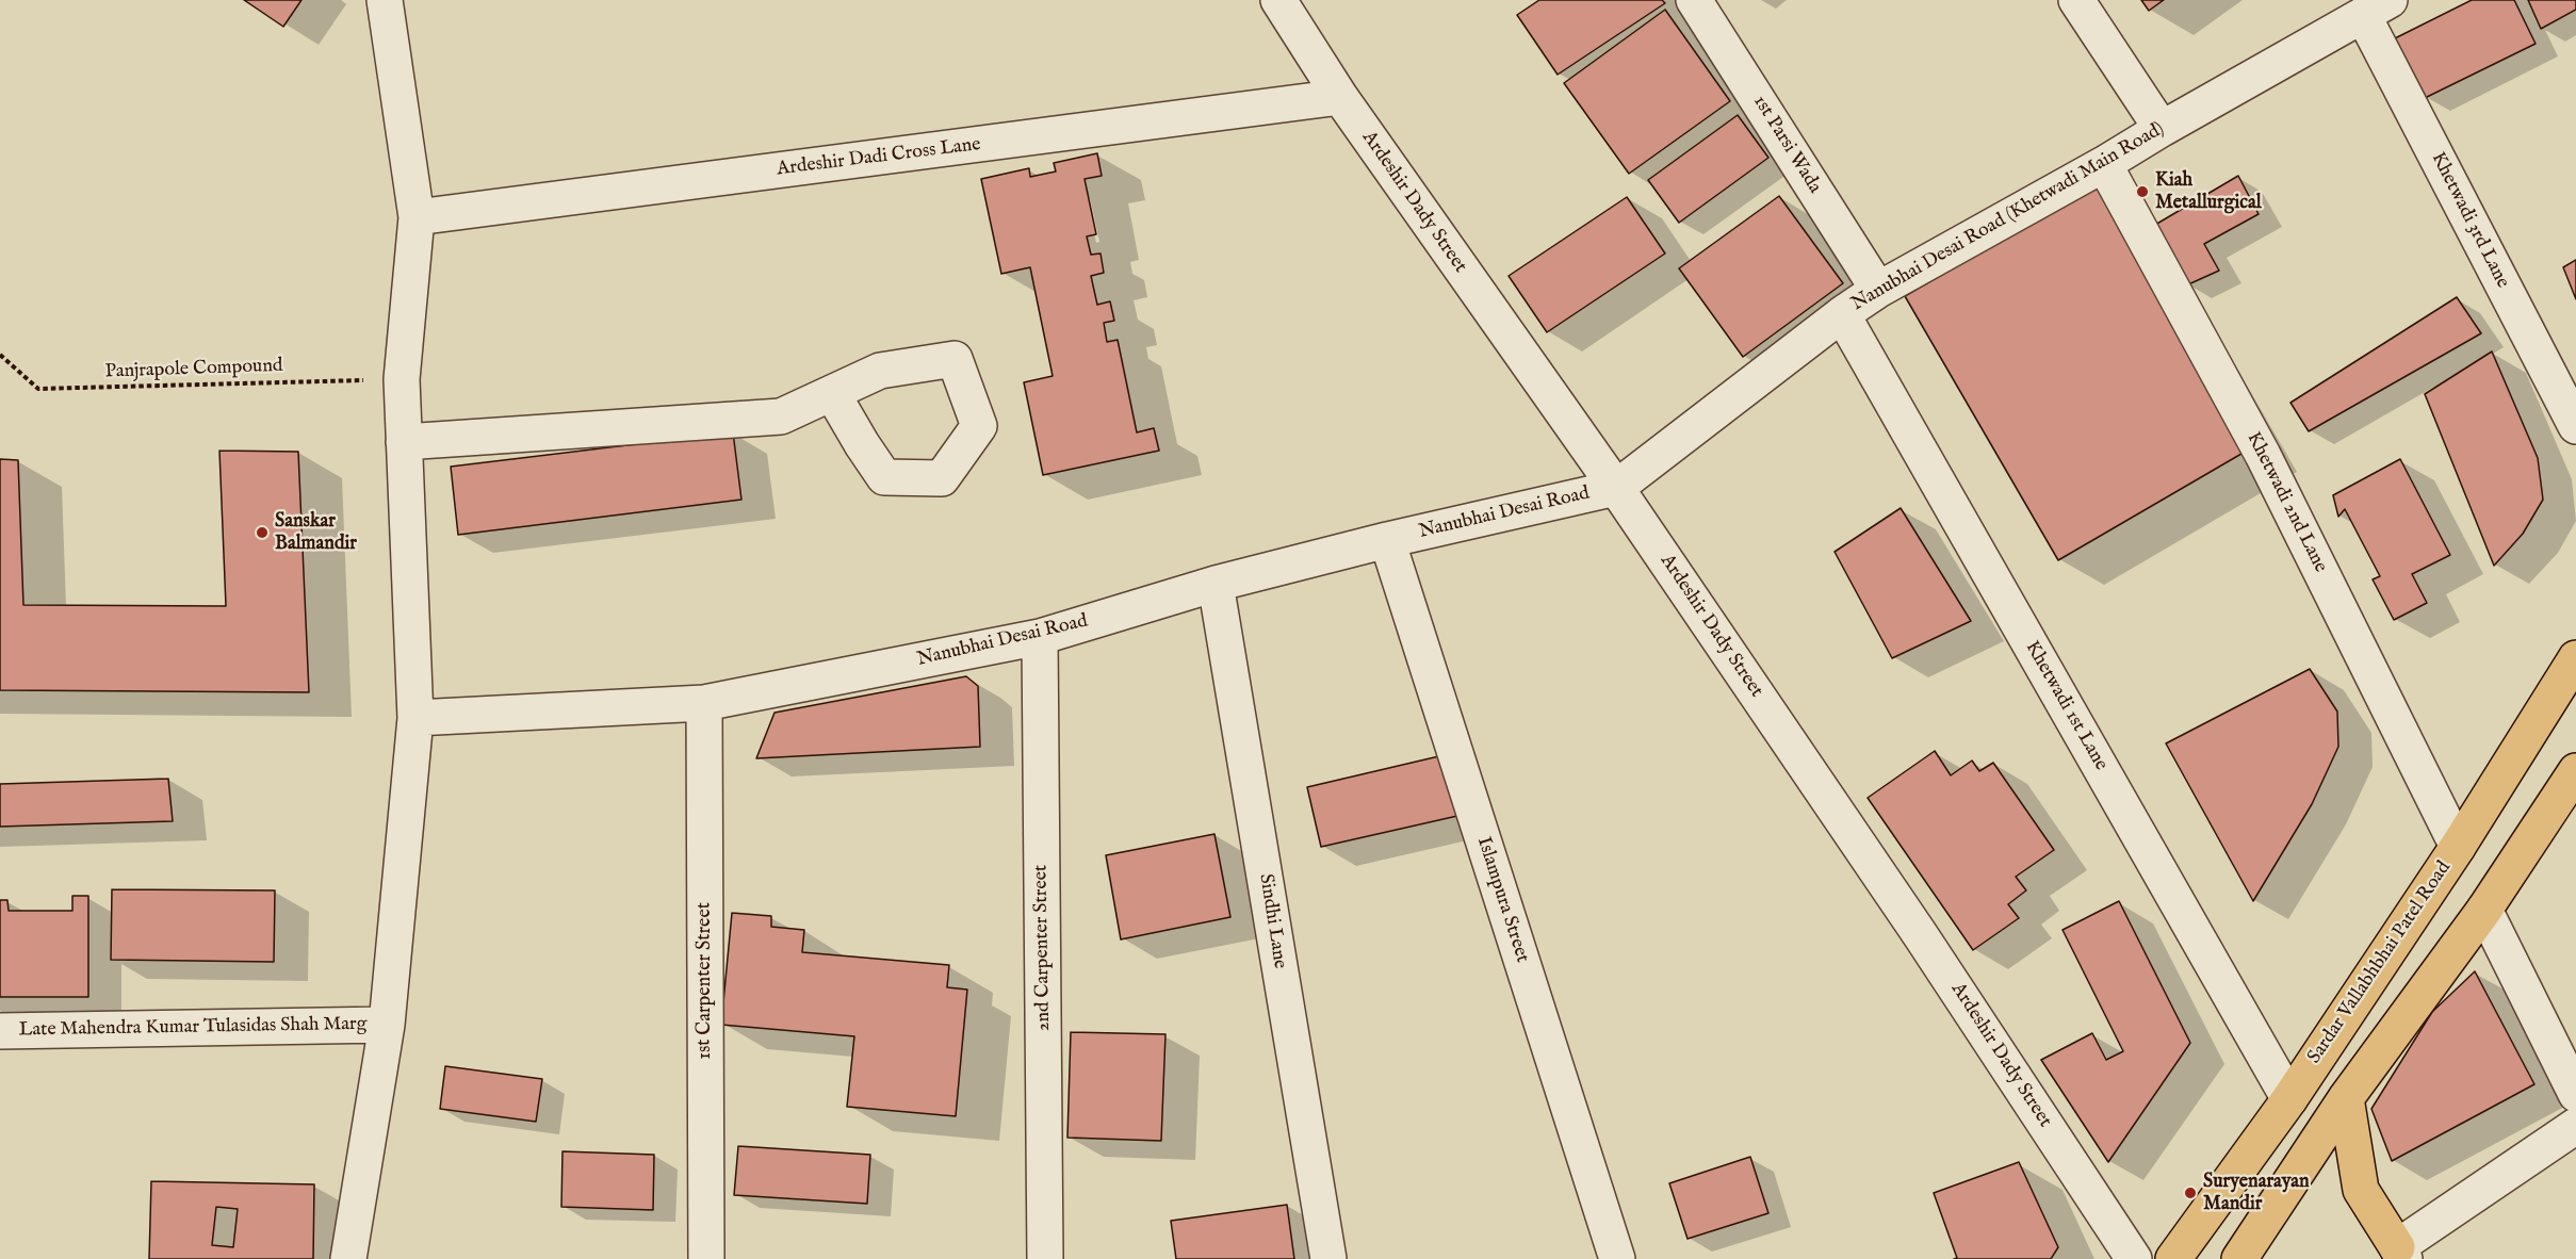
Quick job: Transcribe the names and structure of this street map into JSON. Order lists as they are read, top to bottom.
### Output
{
  "streets": {
    "main road": ["Sardar Vallabhbhai Patel Road"],
    "street": [
      "1st Parsi Wada",
      "Ardeshir Dadi Cross Lane",
      "Ardeshir Dady Street",
      "Nanubhai Desai Road (Khetwadi Main Road)",
      "Khetwadi 3rd Lane",
      "Khetwadi 2nd Lane",
      "Nanubhai Desai Road",
      "Khetwadi 1st Lane",
      "Islampura Street",
      "Sindhi Lane",
      "2nd Carpenter Street",
      "1st Carpenter Street",
      "Late Mahendra Kumar Tulasidas Shah Marg"
    ],
    "path": ["Panjrapole Compound"]
  },
  "crossings": [
    ["1st Parsi Wada", "Nanubhai Desai Road (Khetwadi Main Road)"],
    ["Ardeshir Dadi Cross Lane", "Ardeshir Dady Street"],
    ["Ardeshir Dady Street", "Nanubhai Desai Road (Khetwadi Main Road)"],
    ["Ardeshir Dady Street", "Nanubhai Desai Road"],
    ["Nanubhai Desai Road (Khetwadi Main Road)", "Khetwadi 3rd Lane"],
    ["Nanubhai Desai Road (Khetwadi Main Road)", "Khetwadi 2nd Lane"],
    ["Nanubhai Desai Road (Khetwadi Main Road)", "Nanubhai Desai Road"],
    ["Nanubhai Desai Road (Khetwadi Main Road)", "Khetwadi 1st Lane"],
    ["Khetwadi 2nd Lane", "Sardar Vallabhbhai Patel Road"],
    ["Nanubhai Desai Road", "Islampura Street"],
    ["Nanubhai Desai Road", "Sindhi Lane"],
    ["Nanubhai Desai Road", "2nd Carpenter Street"],
    ["Nanubhai Desai Road", "1st Carpenter Street"],
    ["Khetwadi 1st Lane", "Sardar Vallabhbhai Patel Road"]
  ],
  "places": ["Kiah Metallurgical", "Sanskar Balmandir", "Suryenarayan Mandir"]
}
